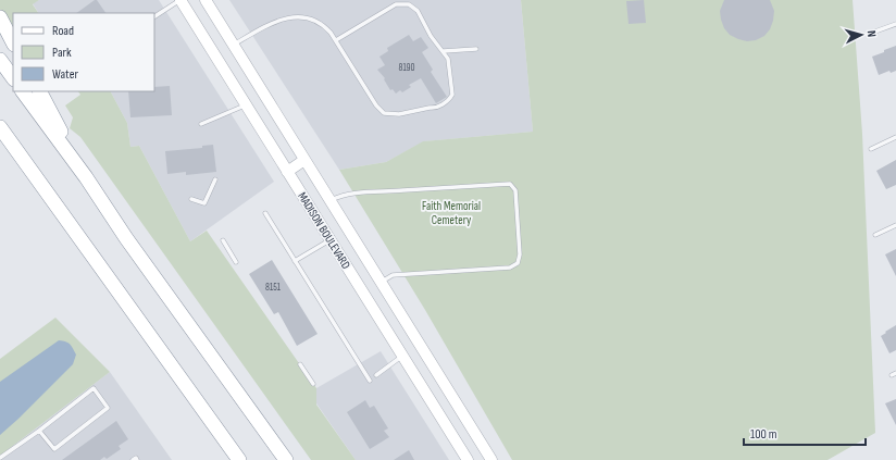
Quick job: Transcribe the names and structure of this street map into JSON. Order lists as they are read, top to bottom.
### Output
{
  "streets": {
    "main road": ["MADISON BOULEVARD"]
  },
  "parks": ["Faith Memorial Cemetery"],
  "house_numbers": ["8190", "8151"],
  "legend": ["Road", "Park", "Water"],
  "scale_bar": "100 m",
  "north": "right"
}
